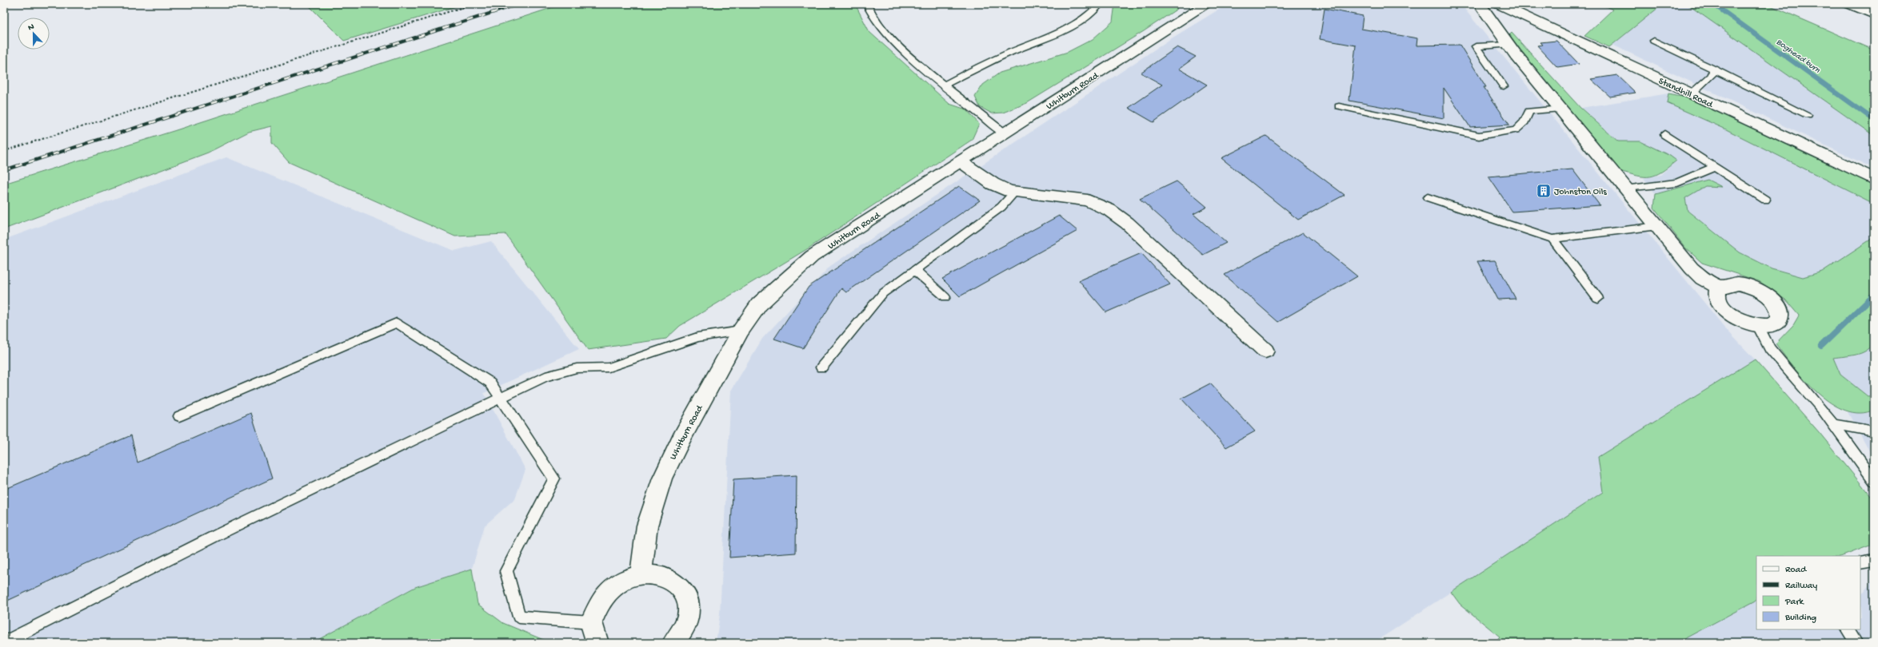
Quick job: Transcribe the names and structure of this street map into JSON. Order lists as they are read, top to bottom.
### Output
{
  "streets": {
    "street": ["Whitburn Road", "Standhill Road"]
  },
  "water": ["Boghead burn"],
  "places": {
    "building": ["Johnston Oils"]
  },
  "legend": [
    "Road",
    "Railway",
    "Park",
    "Building"
  ],
  "north": "top"
}
